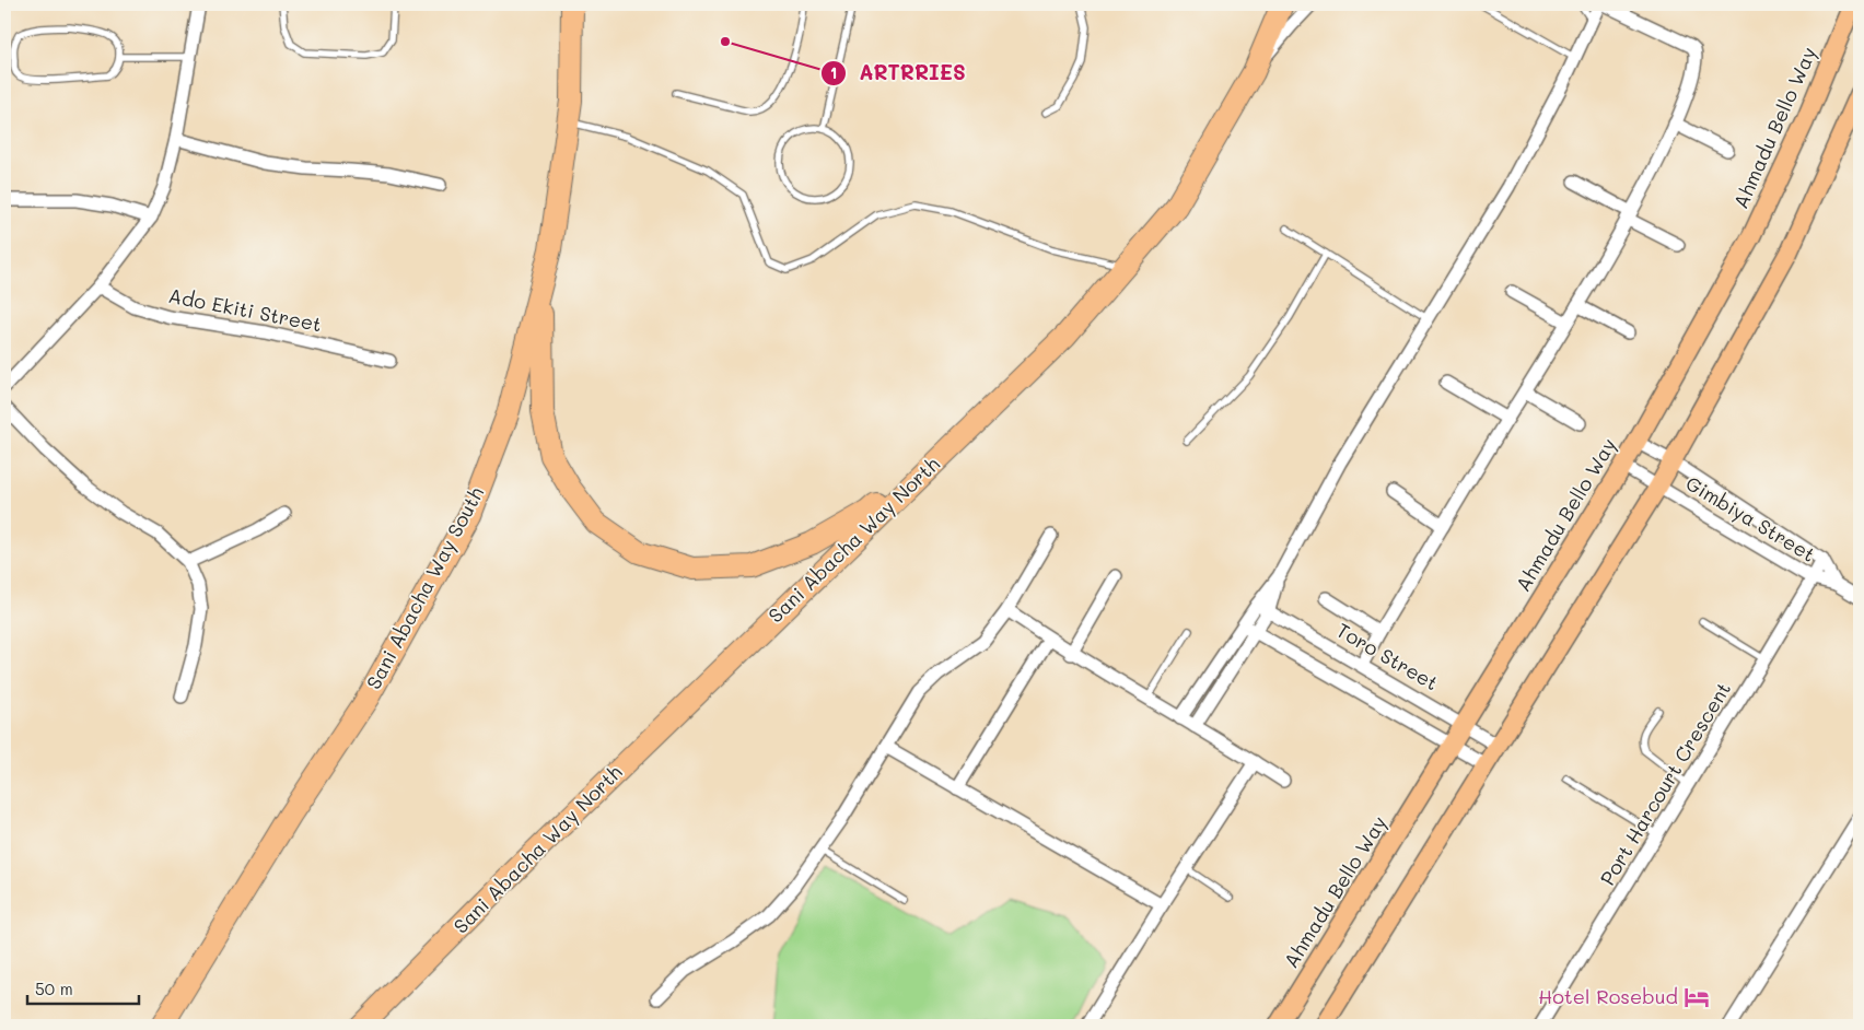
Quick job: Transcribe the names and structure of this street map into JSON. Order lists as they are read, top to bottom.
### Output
{
  "streets": {
    "highway": ["Sani Abacha Way North", "Sani Abacha Way South"],
    "main road": ["Ahmadu Bello Way"],
    "street": [
      "Ado Ekiti Street",
      "Gimbiya Street",
      "Toro Street",
      "Port Harcourt Crescent"
    ]
  },
  "crossings": [
    ["Ahmadu Bello Way", "Gimbiya Street"],
    ["Ahmadu Bello Way", "Toro Street"],
    ["Gimbiya Street", "Port Harcourt Crescent"]
  ],
  "places": {
    "other": ["ARTRRIES"],
    "hotel": ["Hotel Rosebud"]
  },
  "scale_bar": "50 m"
}
